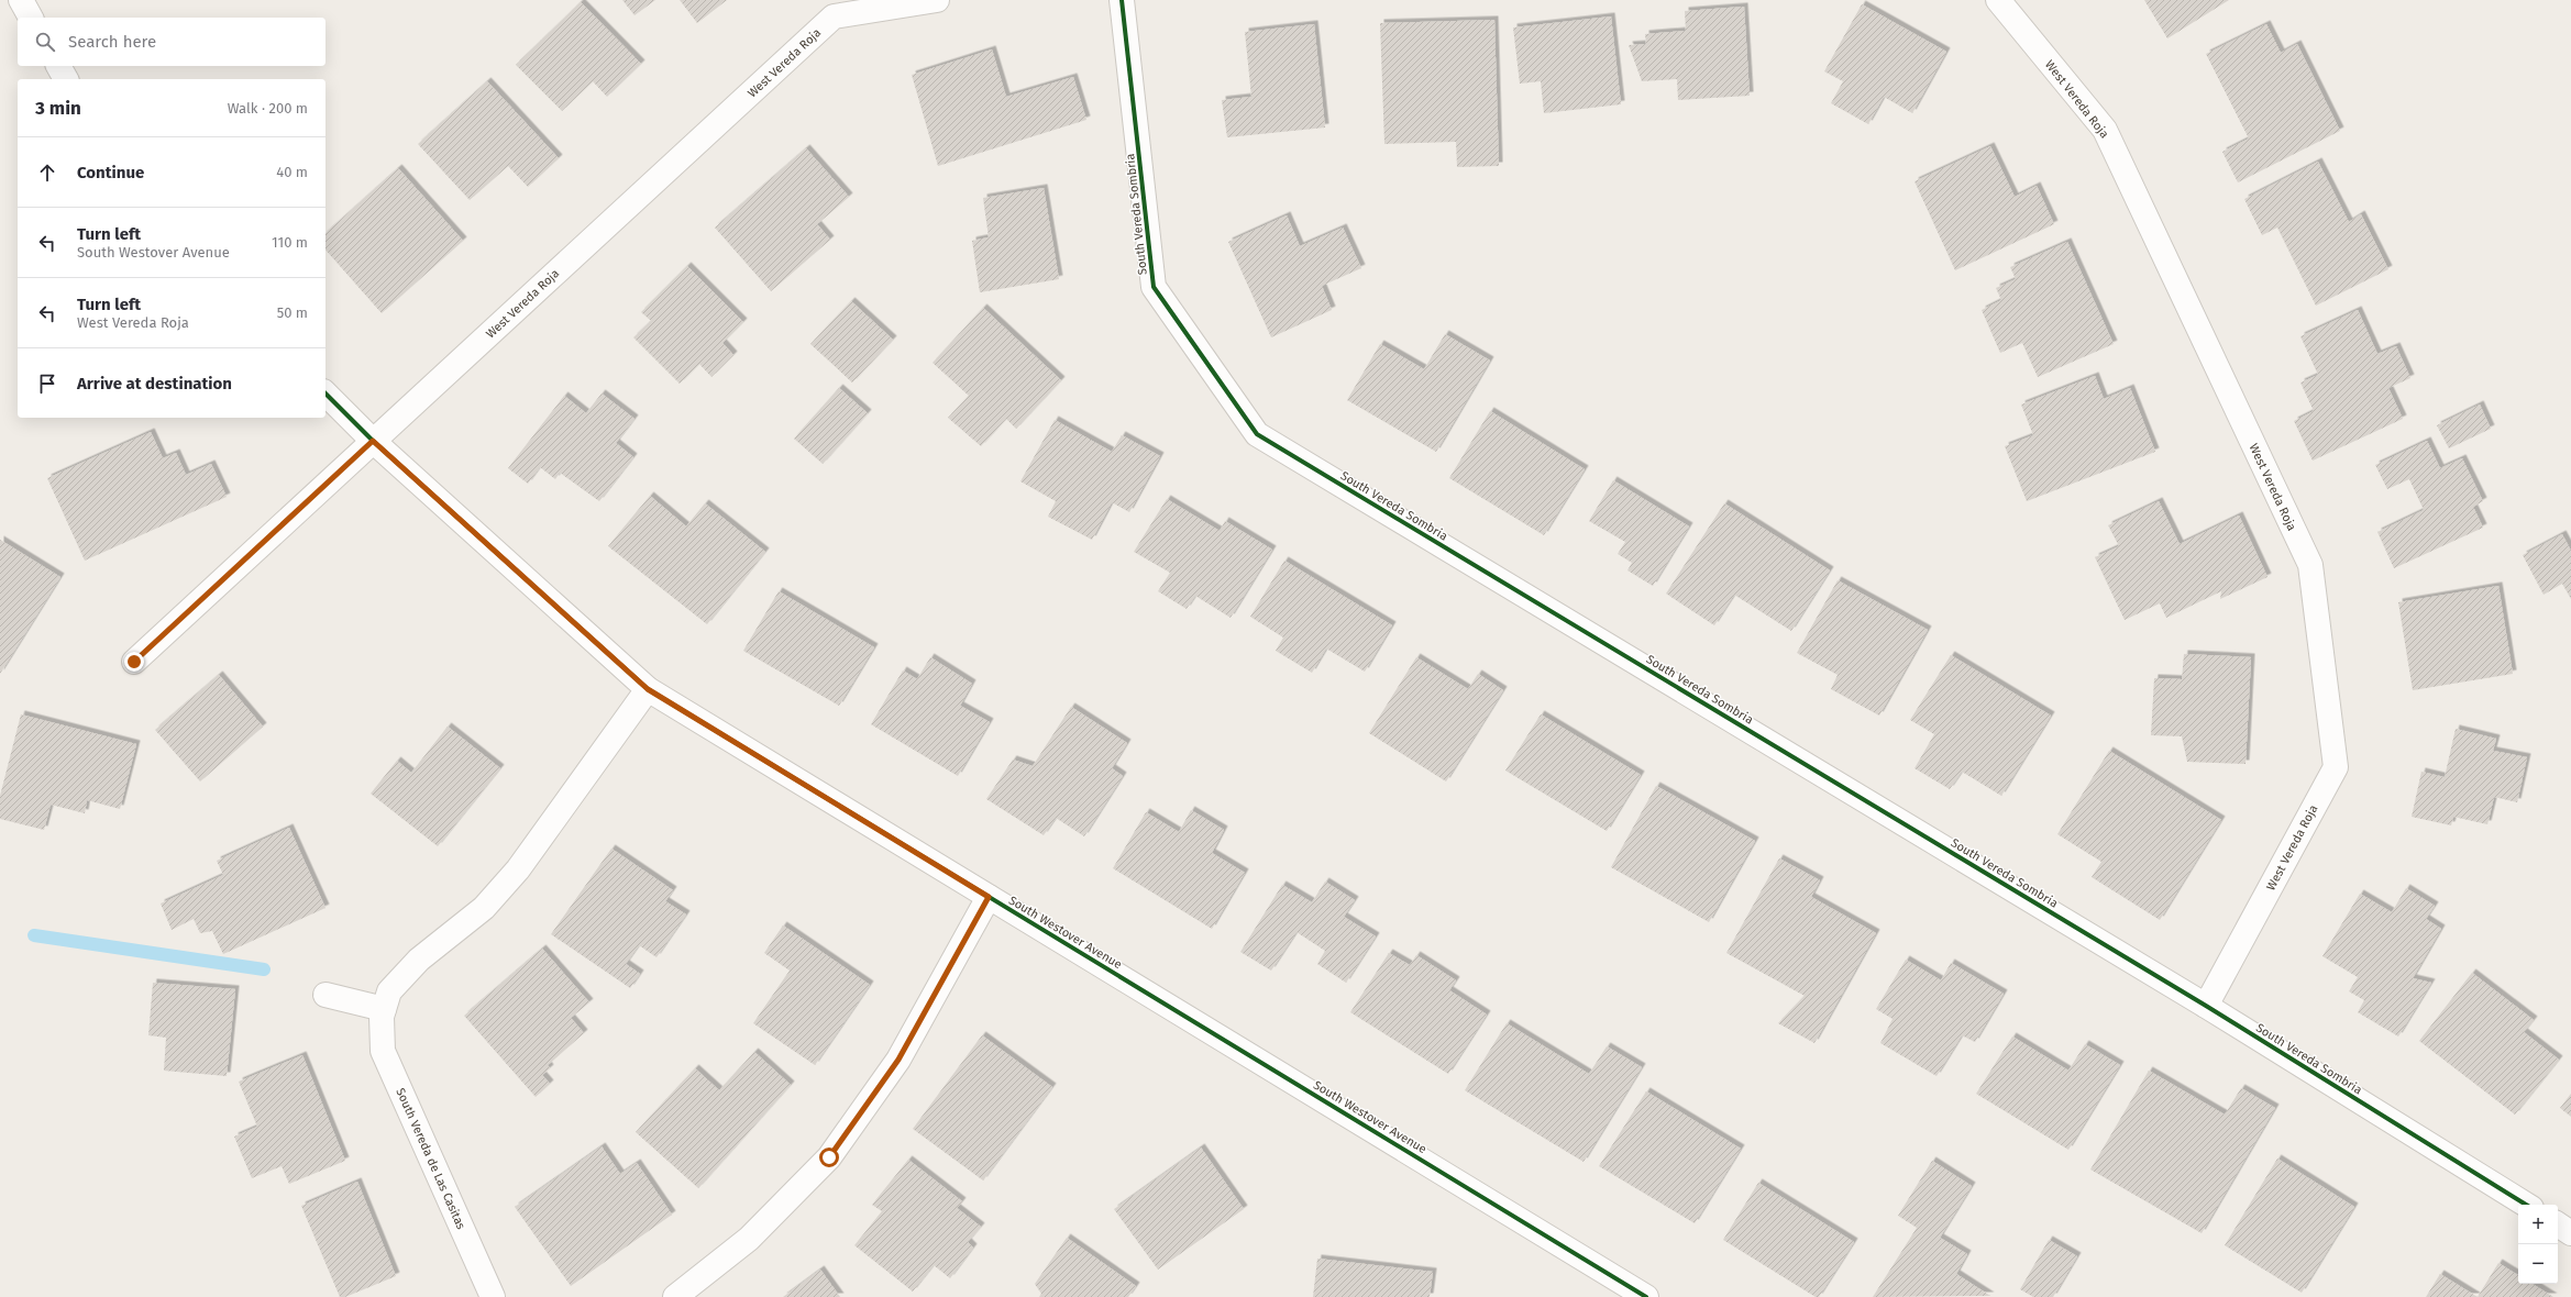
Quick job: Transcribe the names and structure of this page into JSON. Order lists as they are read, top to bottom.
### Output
{
  "streets": {
    "street": [
      "West Vereda Roja",
      "South Vereda Sombria",
      "South Westover Avenue",
      "South Vereda de Las Casitas"
    ]
  },
  "crossings": [
    ["West Vereda Roja", "South Vereda Sombria"],
    ["West Vereda Roja", "South Westover Avenue"]
  ],
  "page": {
    "search": "Search here",
    "heading": ["3 min", "Walk · 200 m"],
    "list": [
      ["Continue", "40 m"],
      ["Turn left", "South Westover Avenue", "110 m"],
      ["Turn left", "West Vereda Roja", "50 m"],
      "Arrive at destination"
    ],
    "map_buttons": ["+", "−"]
  }
}
